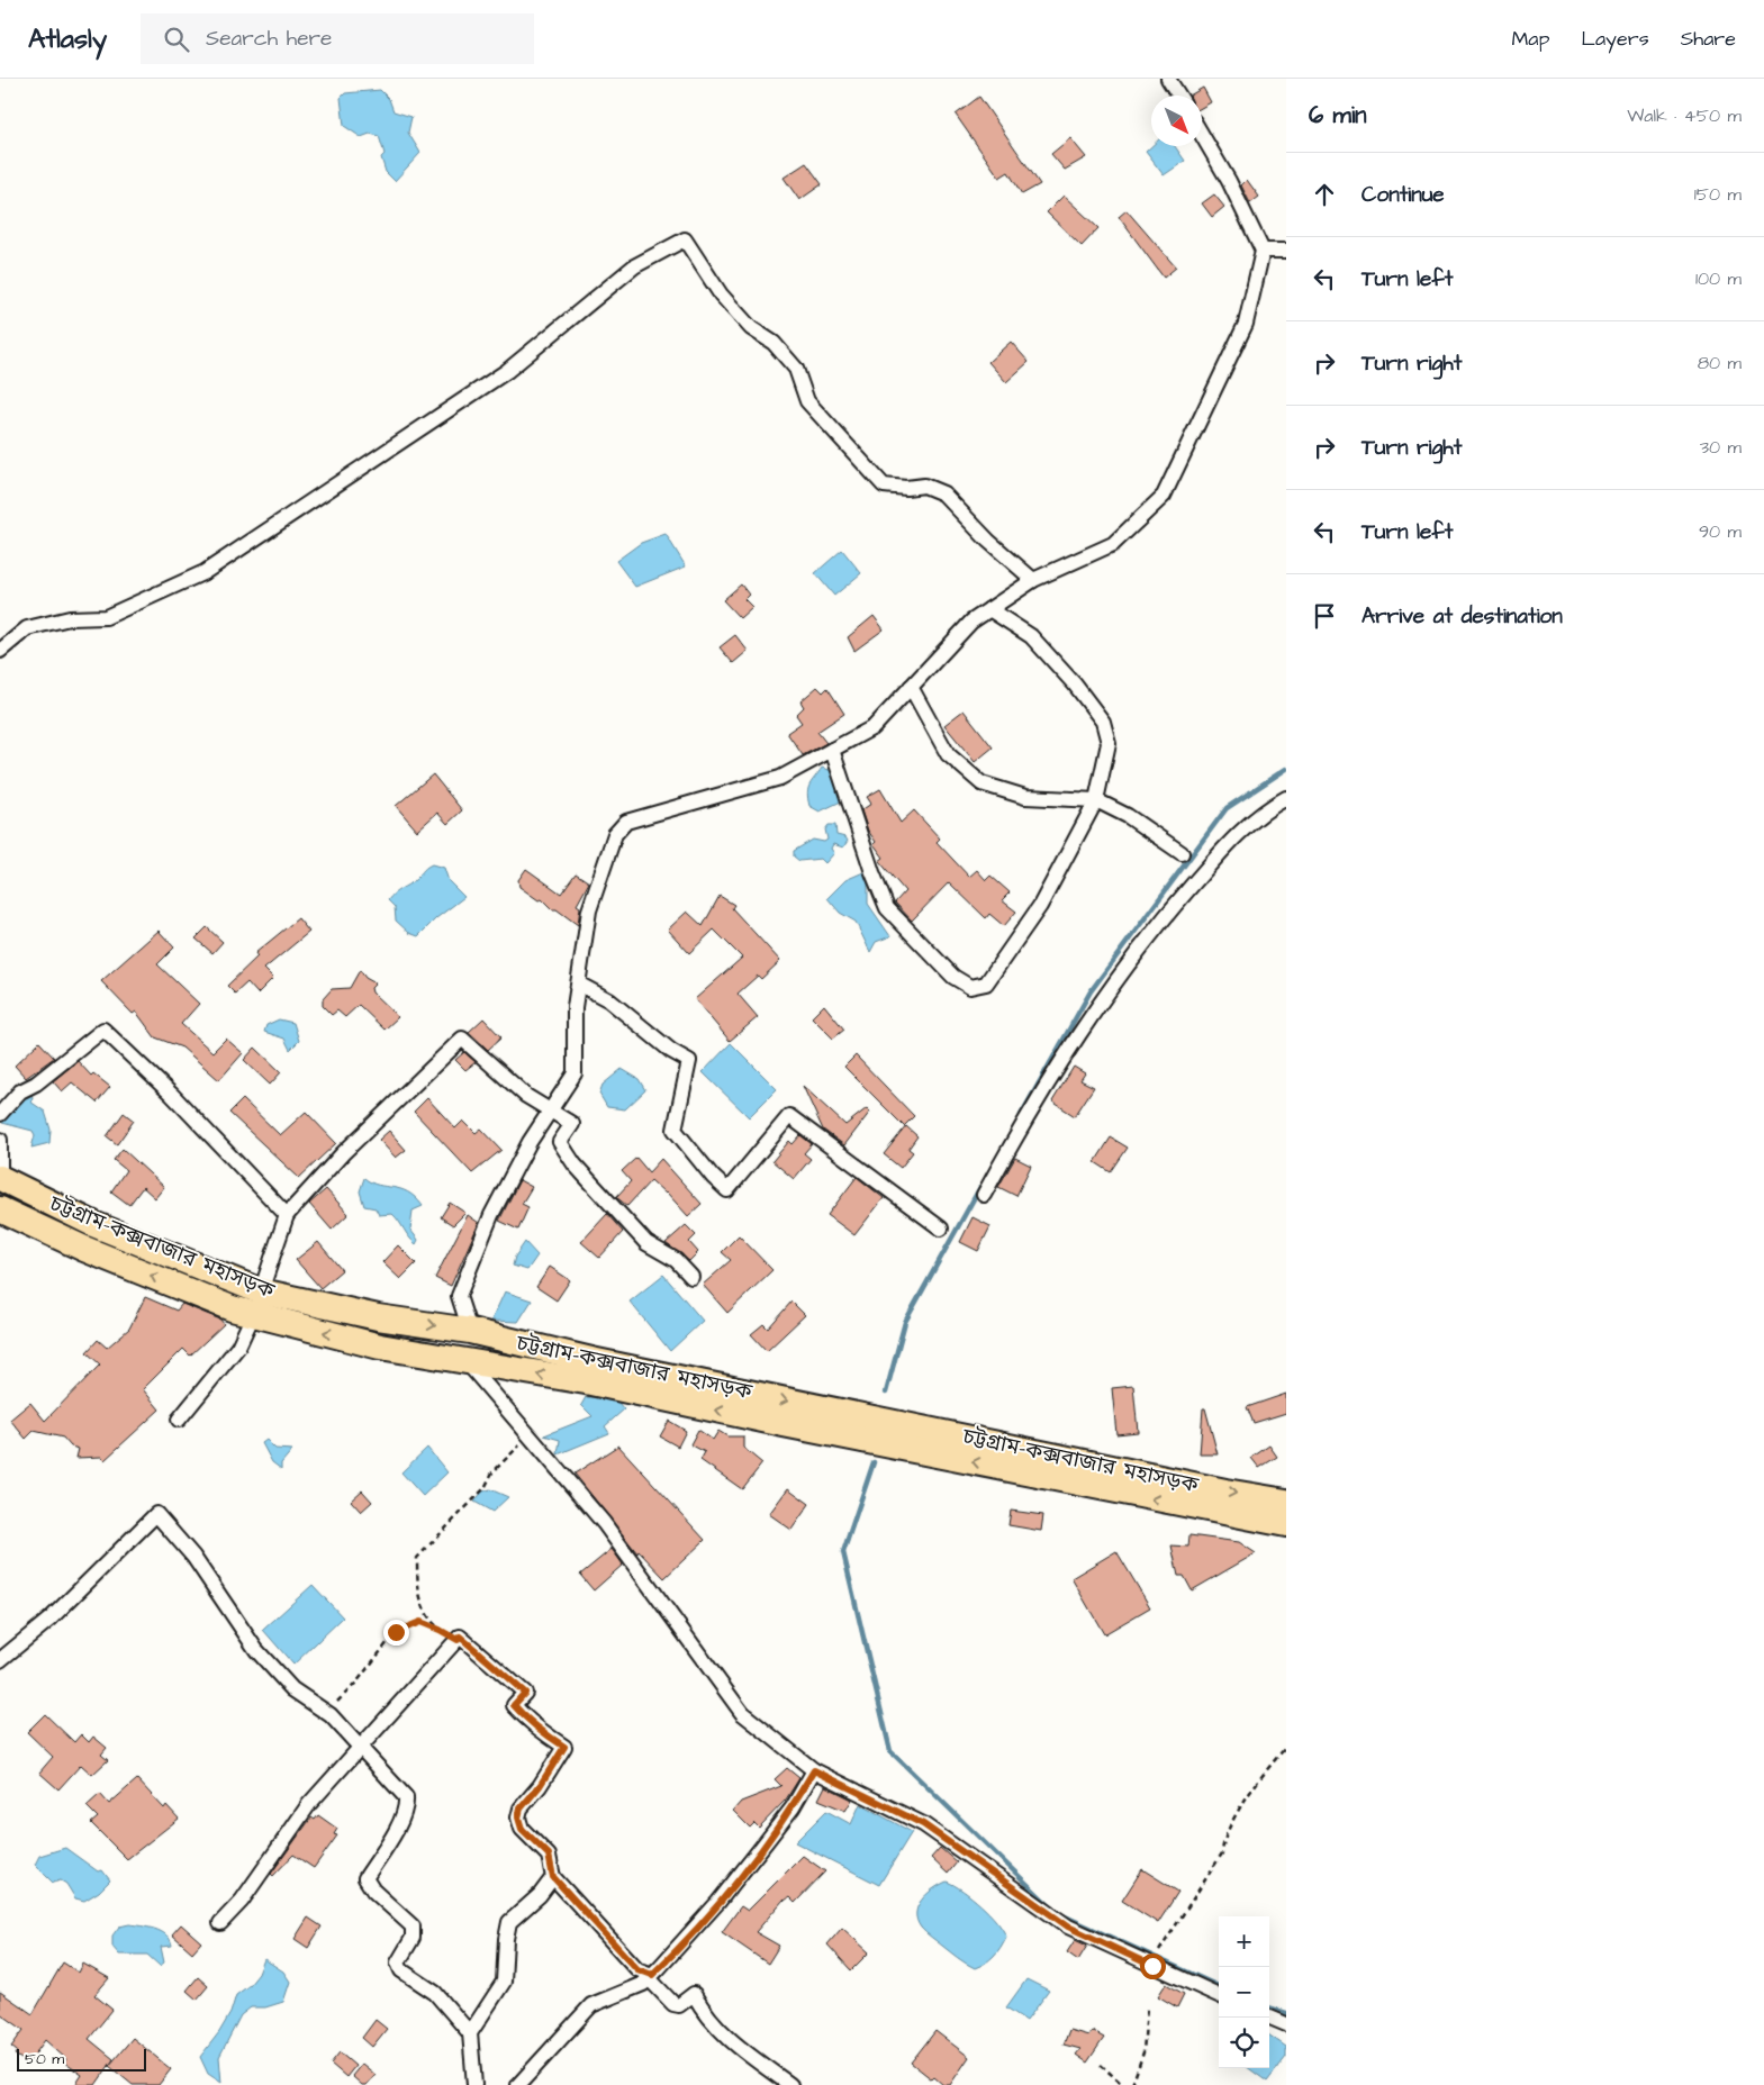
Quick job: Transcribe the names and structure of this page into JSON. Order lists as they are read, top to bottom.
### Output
{
  "streets": {
    "highway": ["চট্টগ্রাম-কক্সবাজার মহাসড়ক"]
  },
  "scale_bar": "50 m",
  "north": "bottom right",
  "page": {
    "header": "Atlasly",
    "search": "Search here",
    "nav": ["Map", "Layers", "Share"],
    "heading": ["6 min", "Walk · 450 m"],
    "list": [
      ["Continue", "150 m"],
      ["Turn left", "100 m"],
      ["Turn right", "80 m"],
      ["Turn right", "30 m"],
      ["Turn left", "90 m"],
      "Arrive at destination"
    ],
    "map_buttons": ["+", "−"],
    "scale": "50 m"
  }
}
